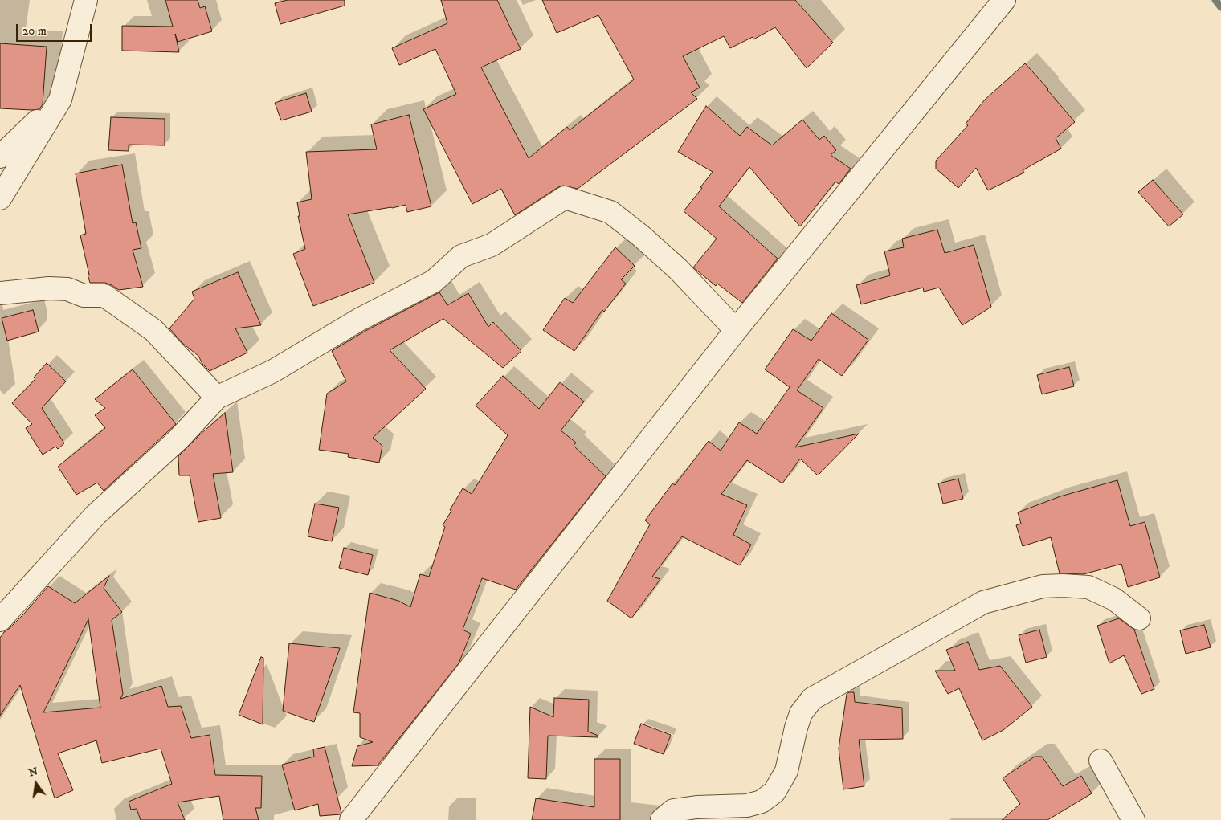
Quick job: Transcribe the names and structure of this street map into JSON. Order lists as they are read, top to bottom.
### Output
{
  "scale_bar": "20 m",
  "north": "top"
}
